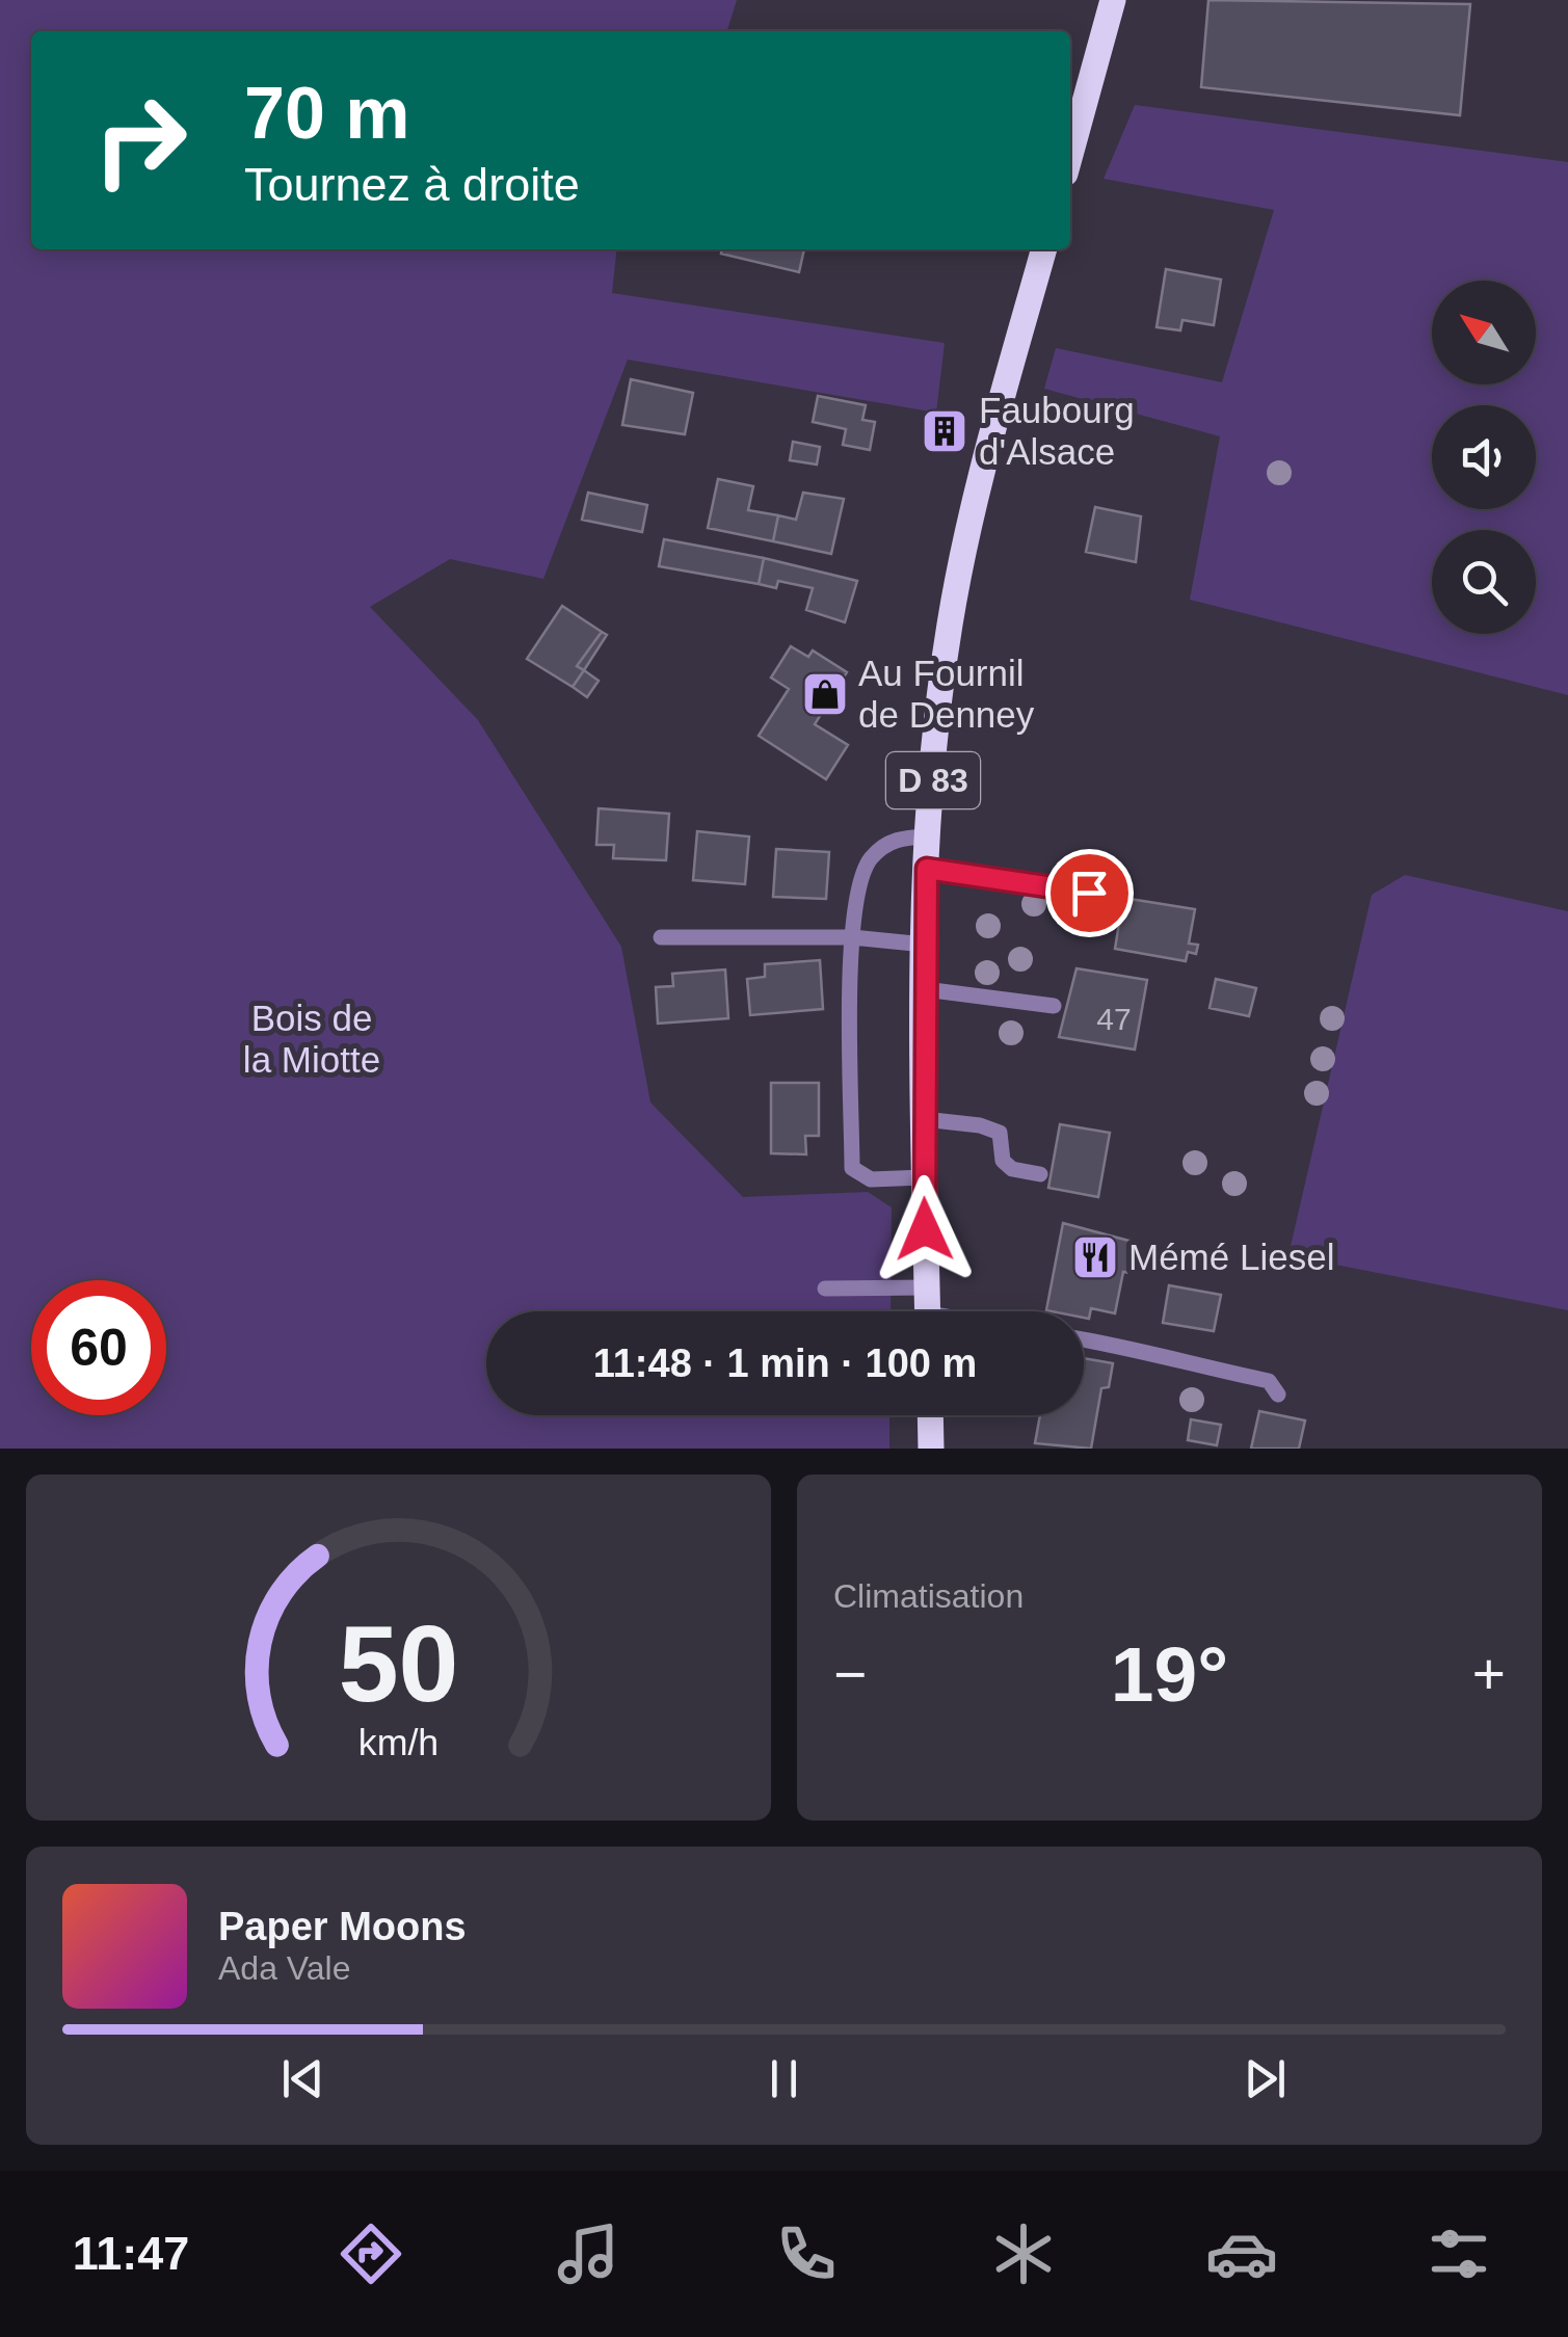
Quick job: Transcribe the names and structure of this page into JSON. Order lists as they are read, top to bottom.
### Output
{
  "streets": {
    "main road": ["D 83"]
  },
  "parks": ["Bois de la Miotte"],
  "places": {
    "building": ["Faubourg d'Alsace"],
    "shop": ["Au Fournil de Denney"],
    "restaurant": ["Mémé Liesel"]
  },
  "house_numbers": ["47"],
  "north": "top left",
  "page": {
    "turn": ["70 m", "Tournez à droite"],
    "limit": "60",
    "trip": "11:48 · 1 min · 100 m",
    "tile": "Climatisation",
    "heat": ["−", "19°", "+"],
    "song": ["Paper Moons", "Ada Vale"],
    "tabs": "11:47",
    "gauge": ["50", "km/h"]
  }
}
